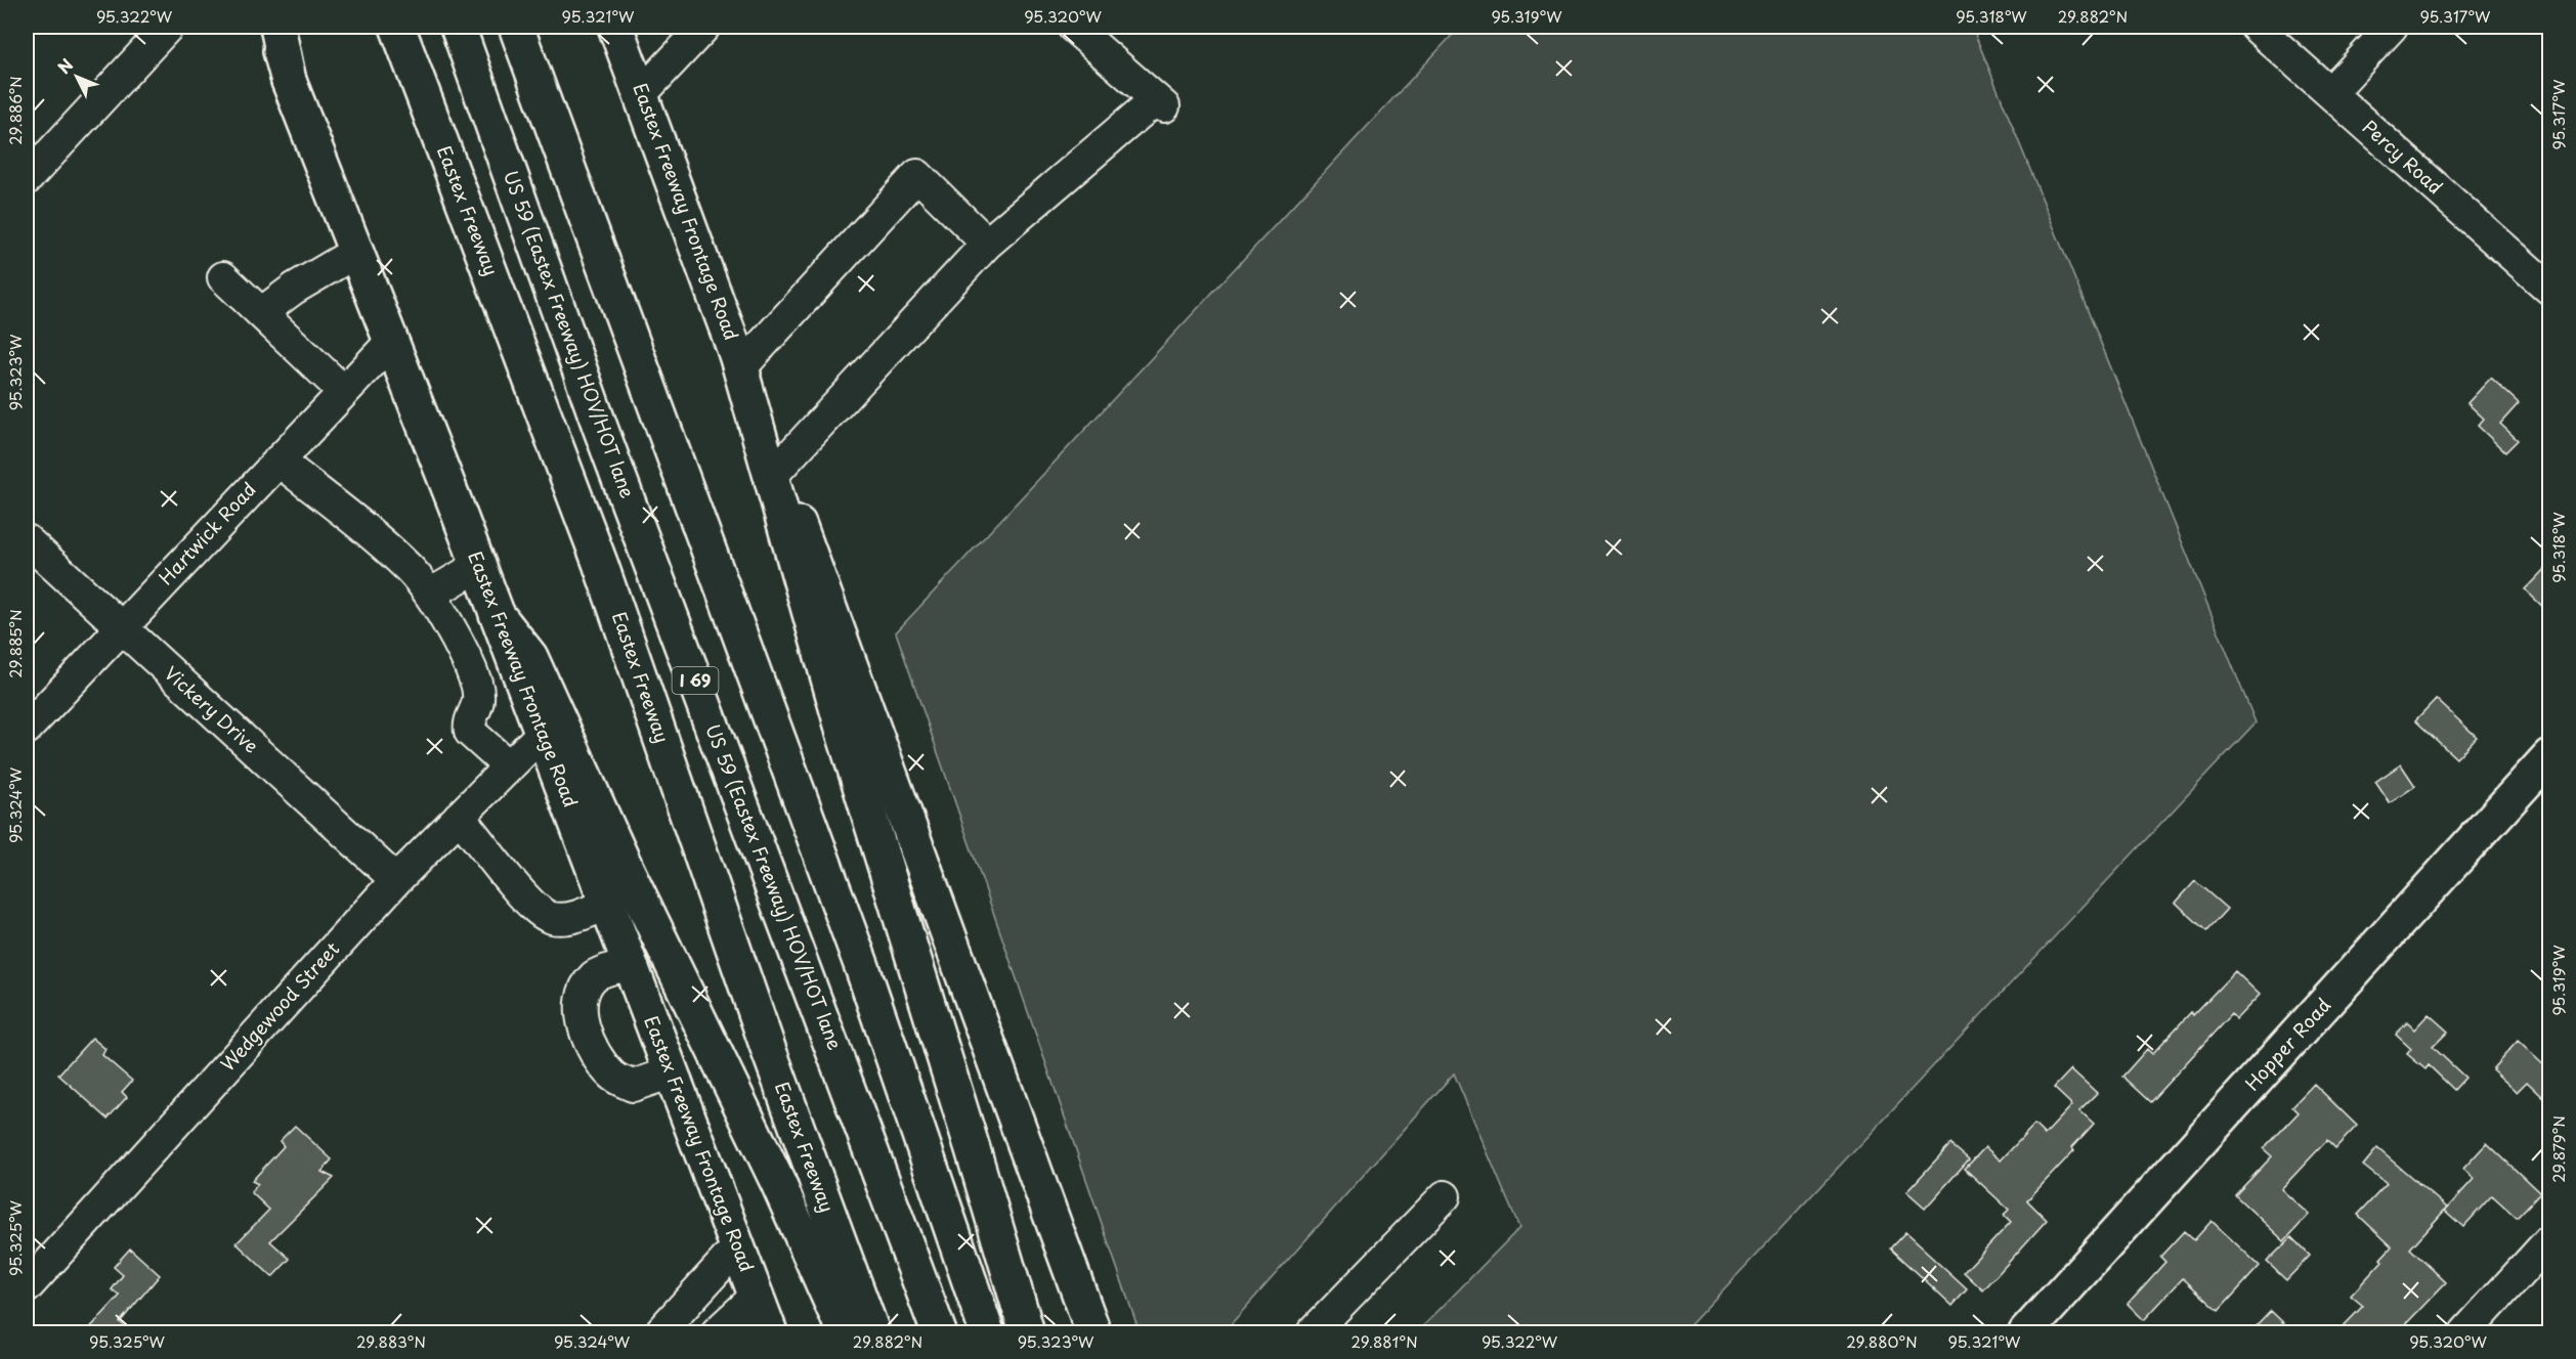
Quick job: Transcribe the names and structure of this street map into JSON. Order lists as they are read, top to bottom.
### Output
{
  "streets": {
    "main road": [
      "Eastex Freeway",
      "Eastex Freeway Frontage Road",
      "US 59 (Eastex Freeway) HOV/HOT lane",
      "I 69",
      "Hopper Road"
    ],
    "street": [
      "Percy Road",
      "Hartwick Road",
      "Vickery Drive",
      "Wedgewood Street"
    ]
  },
  "crossings": [
    ["Eastex Freeway Frontage Road", "Hartwick Road"],
    ["Eastex Freeway Frontage Road", "Wedgewood Street"],
    ["Hartwick Road", "Vickery Drive"],
    ["Vickery Drive", "Wedgewood Street"]
  ],
  "north": "top left",
  "coordinates": [
    "95.322°W",
    "95.321°W",
    "95.320°W",
    "95.319°W",
    "95.318°W",
    "29.882°N",
    "95.317°W",
    "29.886°N",
    "95.323°W",
    "29.885°N",
    "95.324°W",
    "29.879°N",
    "95.325°W",
    "29.883°N",
    "29.881°N",
    "29.880°N"
  ]
}
